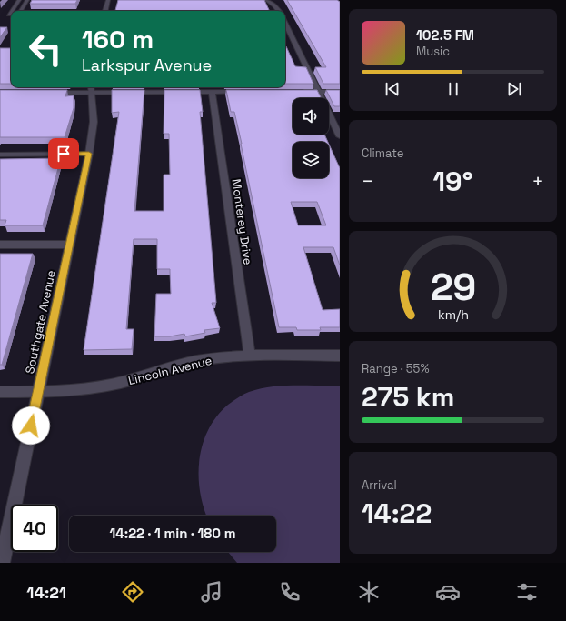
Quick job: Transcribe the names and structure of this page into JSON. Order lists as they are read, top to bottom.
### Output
{
  "streets": {
    "street": ["Monterey Drive", "Southgate Avenue", "Lincoln Avenue"]
  },
  "crossings": [
    ["Monterey Drive", "Lincoln Avenue"],
    ["Southgate Avenue", "Lincoln Avenue"]
  ],
  "page": {
    "turn": ["160 m", "Larkspur Avenue"],
    "song": ["102.5 FM", "Music"],
    "tile": [
      "Climate",
      ["Range · 55%", "275 km"],
      ["Arrival", "14:22"]
    ],
    "heat": ["−", "19°", "+"],
    "limit": "40",
    "trip": "14:22 · 1 min · 180 m",
    "tabs": "14:21",
    "gauge": ["29", "km/h"]
  }
}
